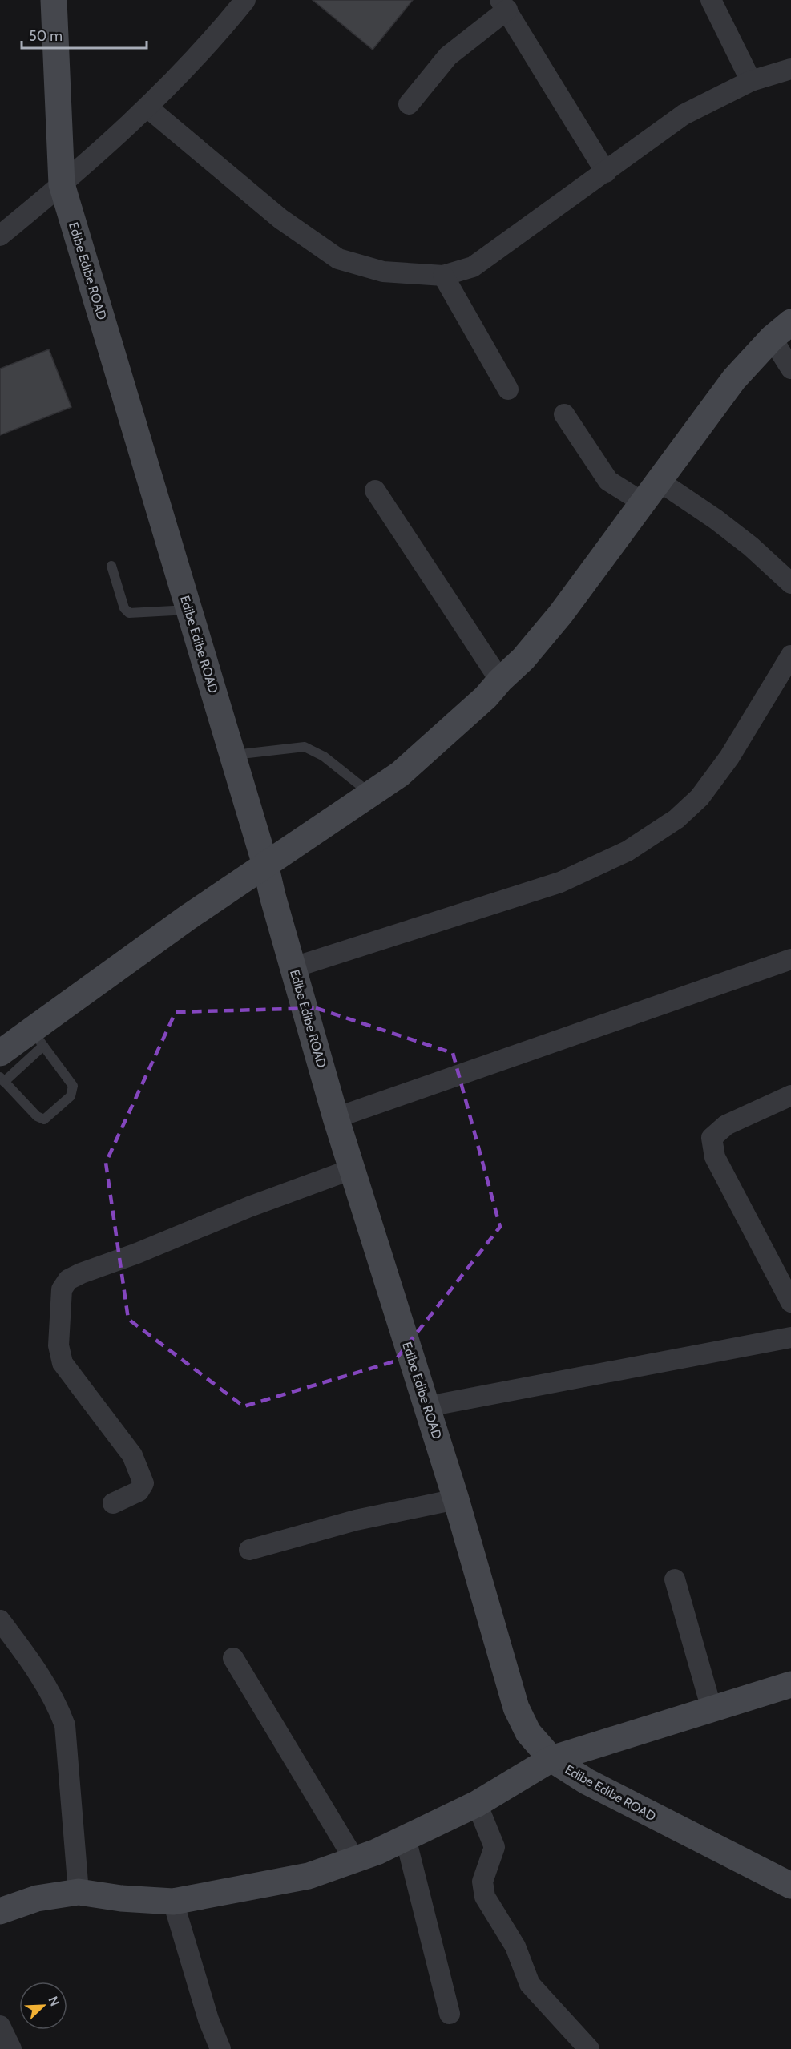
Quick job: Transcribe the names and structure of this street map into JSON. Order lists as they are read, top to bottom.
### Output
{
  "streets": {
    "main road": ["Edibe Edibe ROAD"]
  },
  "scale_bar": "50 m",
  "north": "top right"
}
